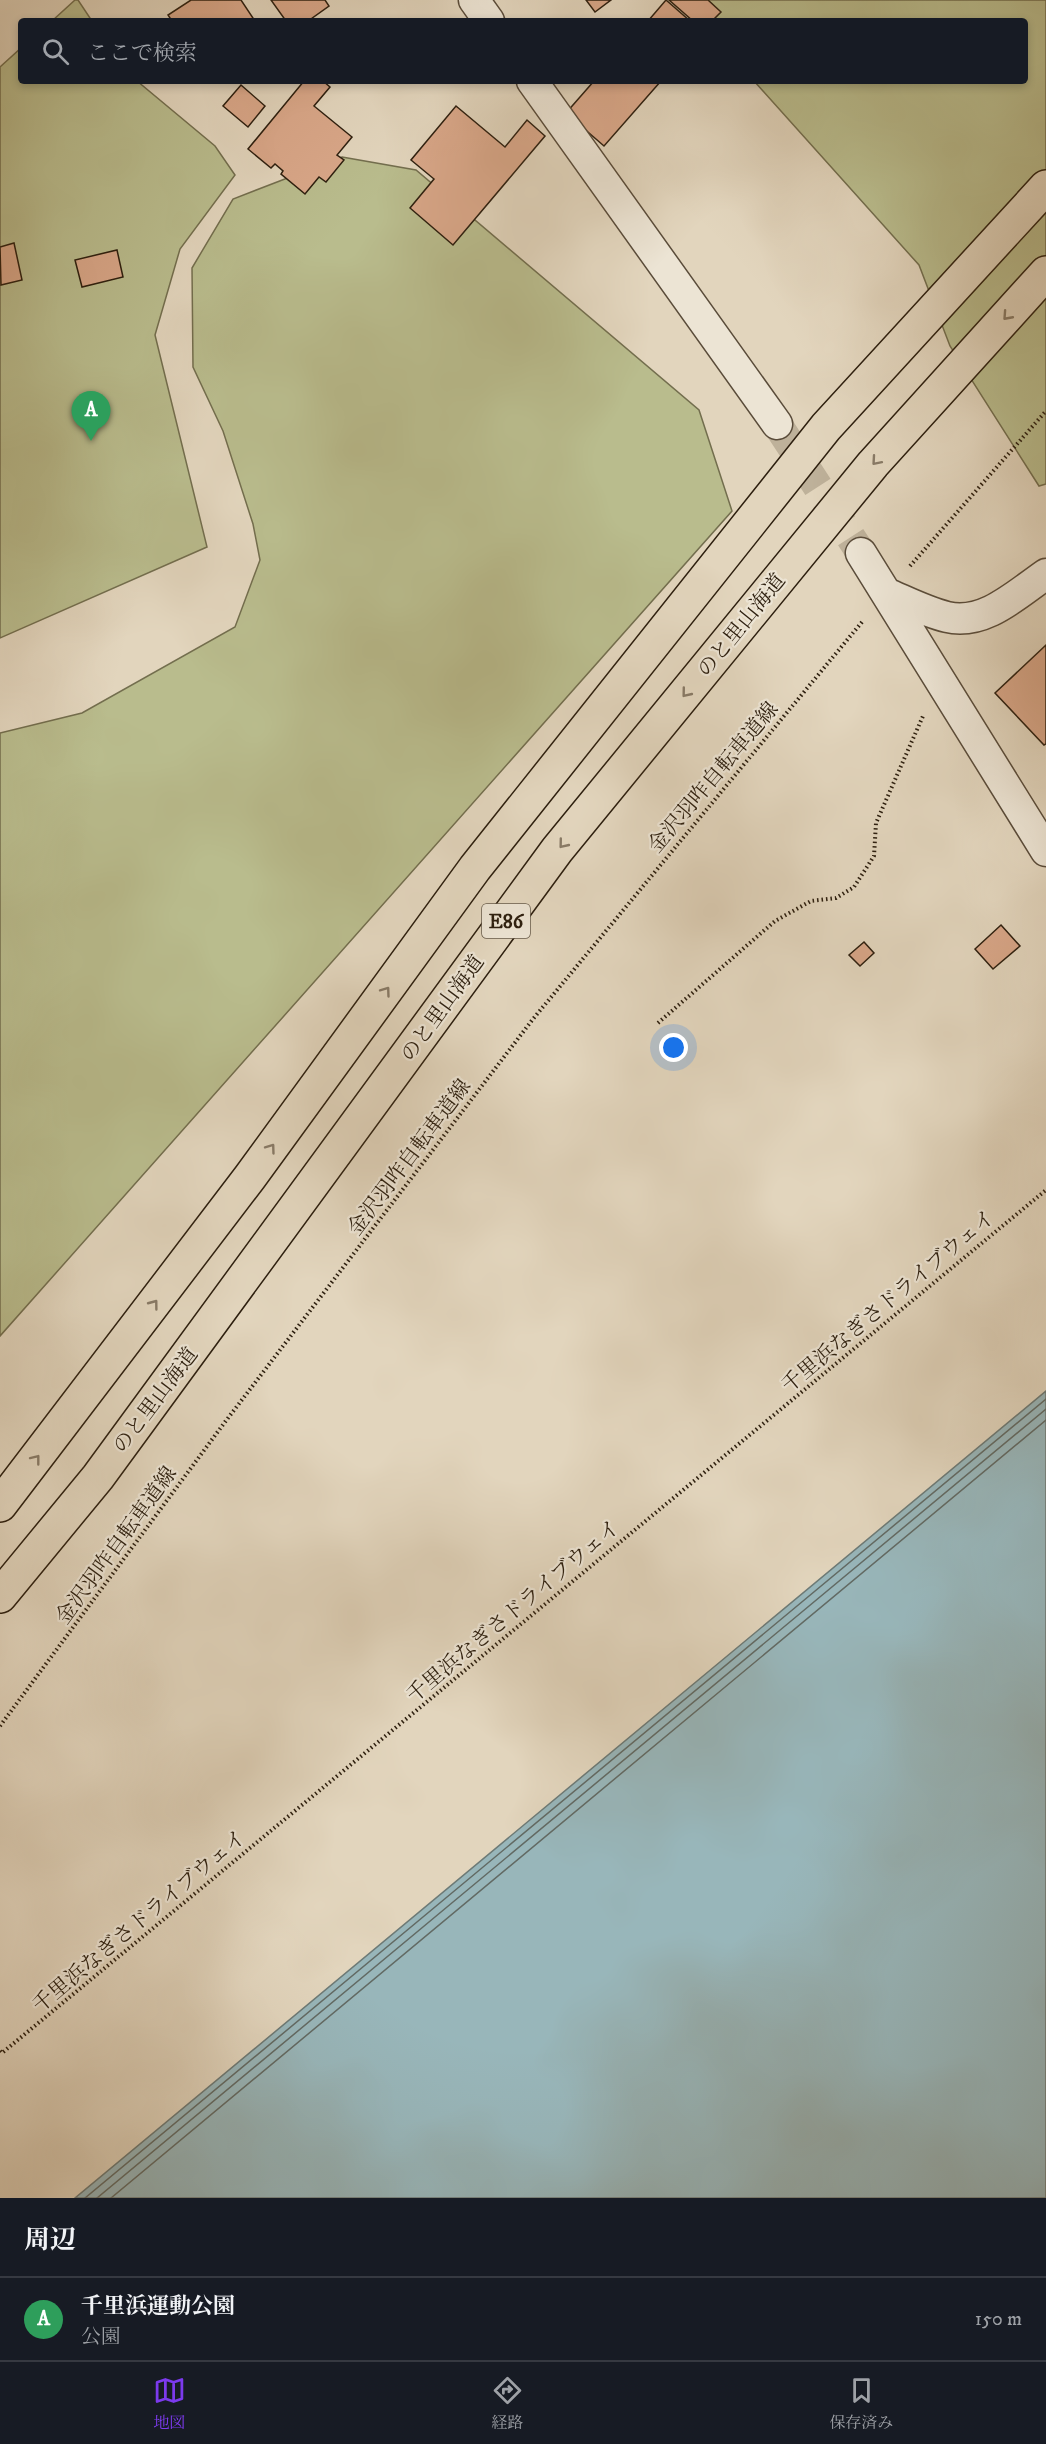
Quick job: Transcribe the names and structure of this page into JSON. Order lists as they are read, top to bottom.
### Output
{
  "streets": {
    "highway": ["のと里山海道", "E86"],
    "path": ["金沢羽咋自転車道線", "千里浜なぎさドライブウェイ"]
  },
  "page": {
    "search": "ここで検索",
    "pins": "A",
    "heading": "周辺",
    "list": [
      {
        "mark": "A",
        "name": "千里浜運動公園",
        "note": "公園",
        "value": "150 m"
      }
    ],
    "nav": ["地図", "経路", "保存済み"]
  }
}
